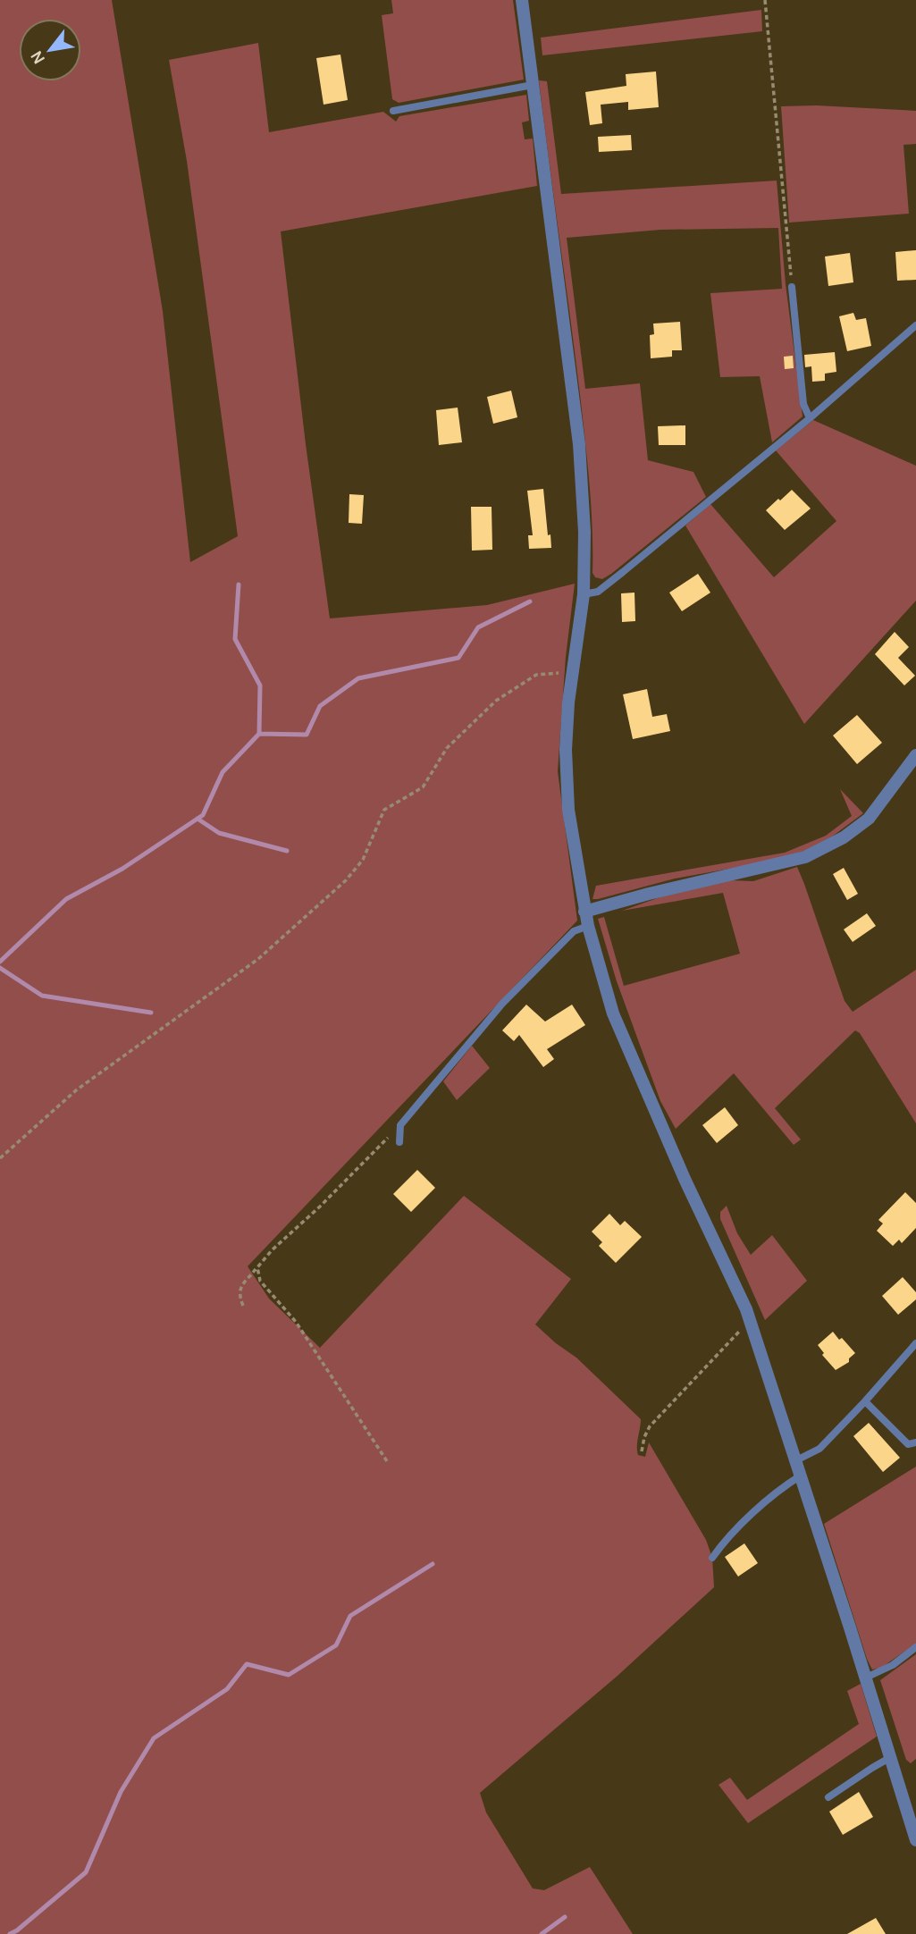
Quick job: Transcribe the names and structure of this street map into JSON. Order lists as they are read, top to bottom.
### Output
{
  "north": "bottom left"
}
